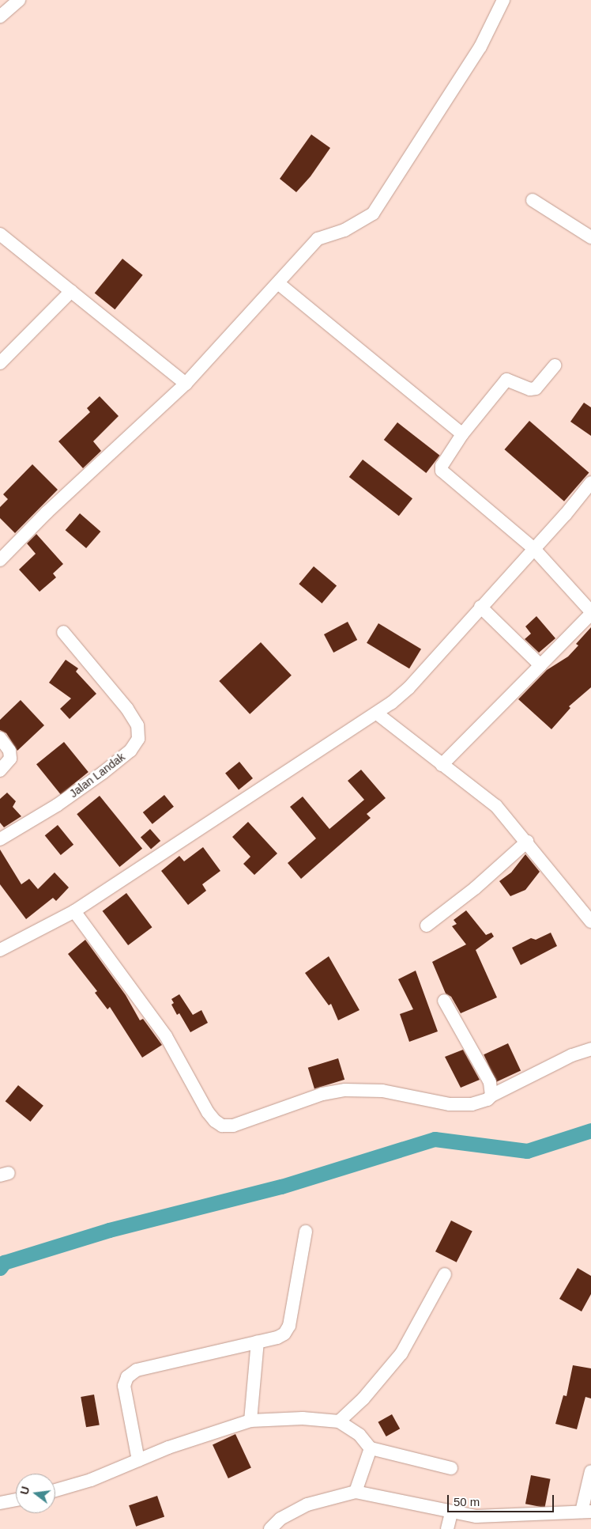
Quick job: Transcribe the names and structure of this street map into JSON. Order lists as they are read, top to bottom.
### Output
{
  "streets": {
    "street": ["Jalan Landak"]
  },
  "scale_bar": "50 m",
  "north": "left"
}
